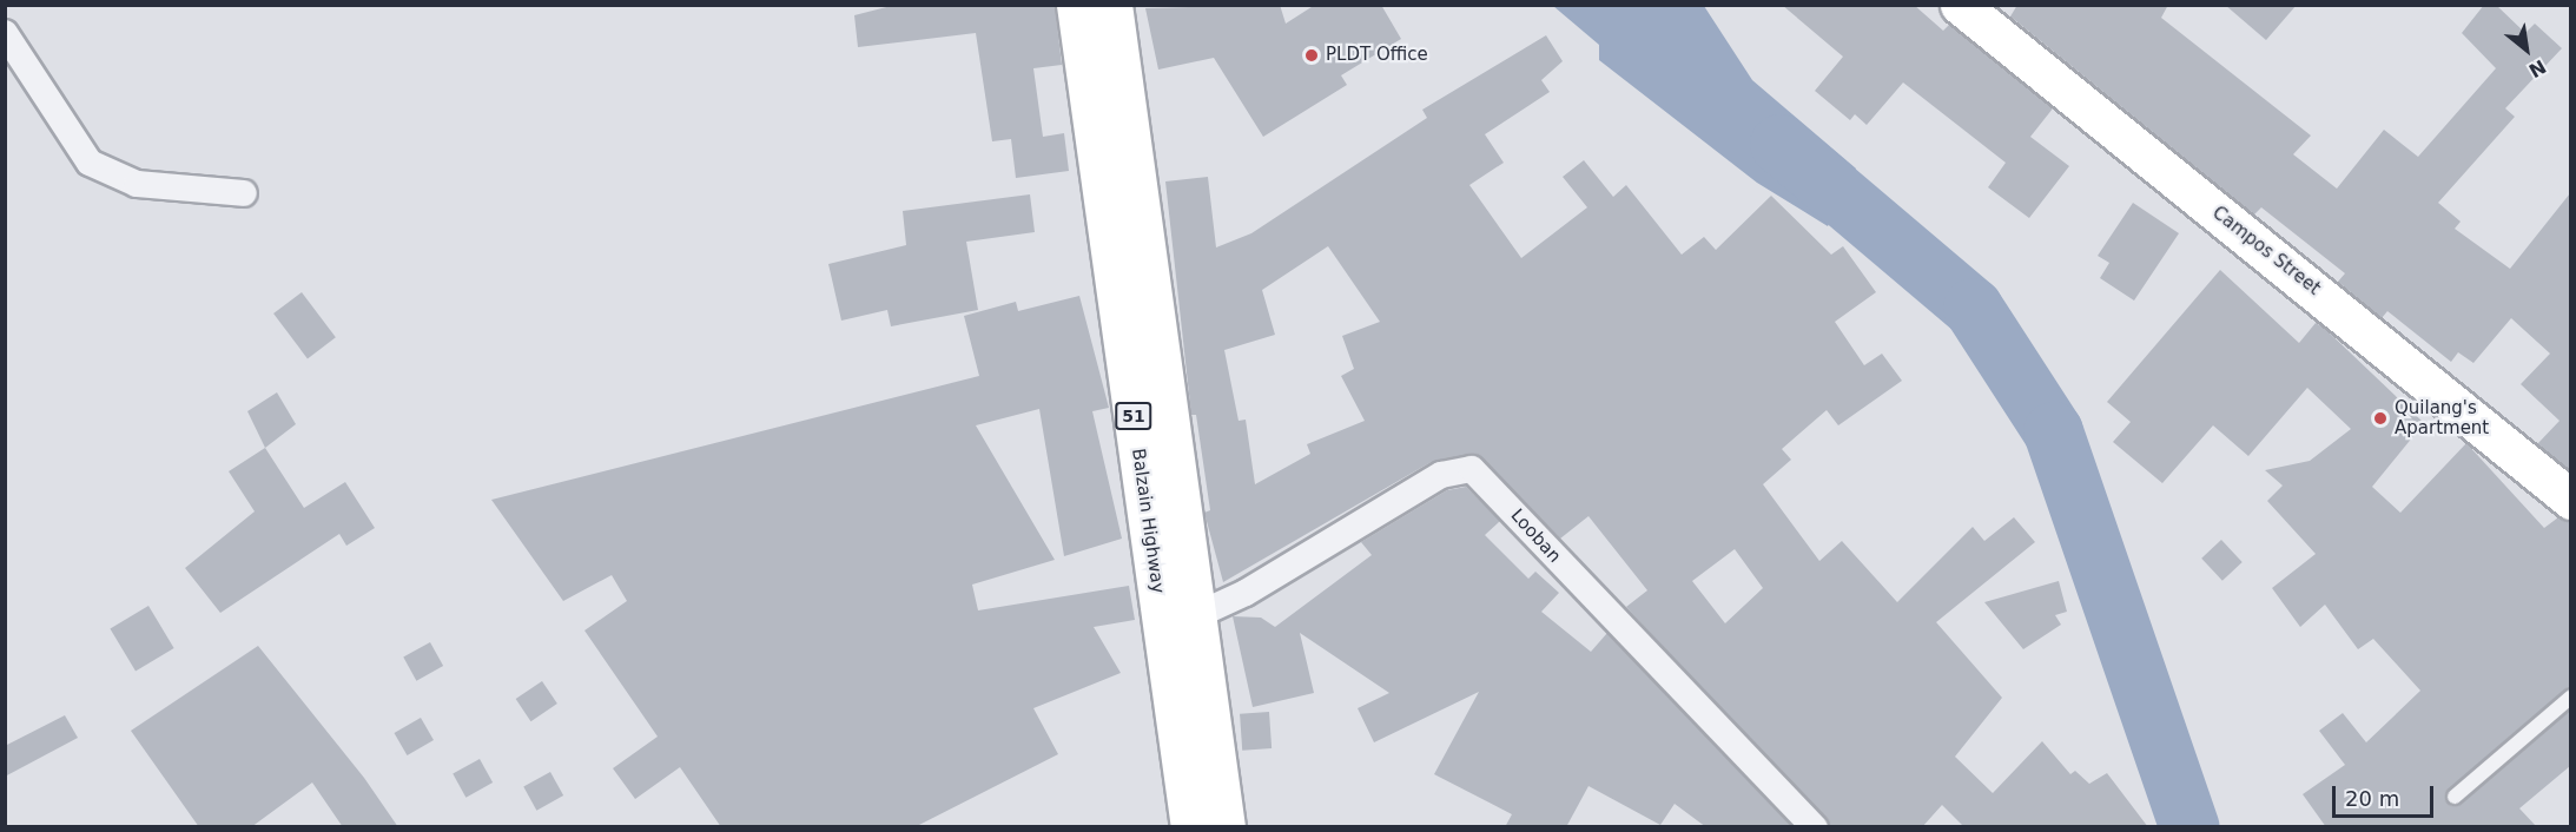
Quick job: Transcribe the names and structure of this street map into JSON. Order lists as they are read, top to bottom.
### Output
{
  "streets": {
    "main road": ["Campos Street", "51", "Balzain Highway"],
    "street": ["Looban"]
  },
  "crossings": [
    ["51", "Looban"]
  ],
  "places": ["PLDT Office", "Quilang's Apartment"],
  "scale_bar": "20 m",
  "north": "bottom right"
}
